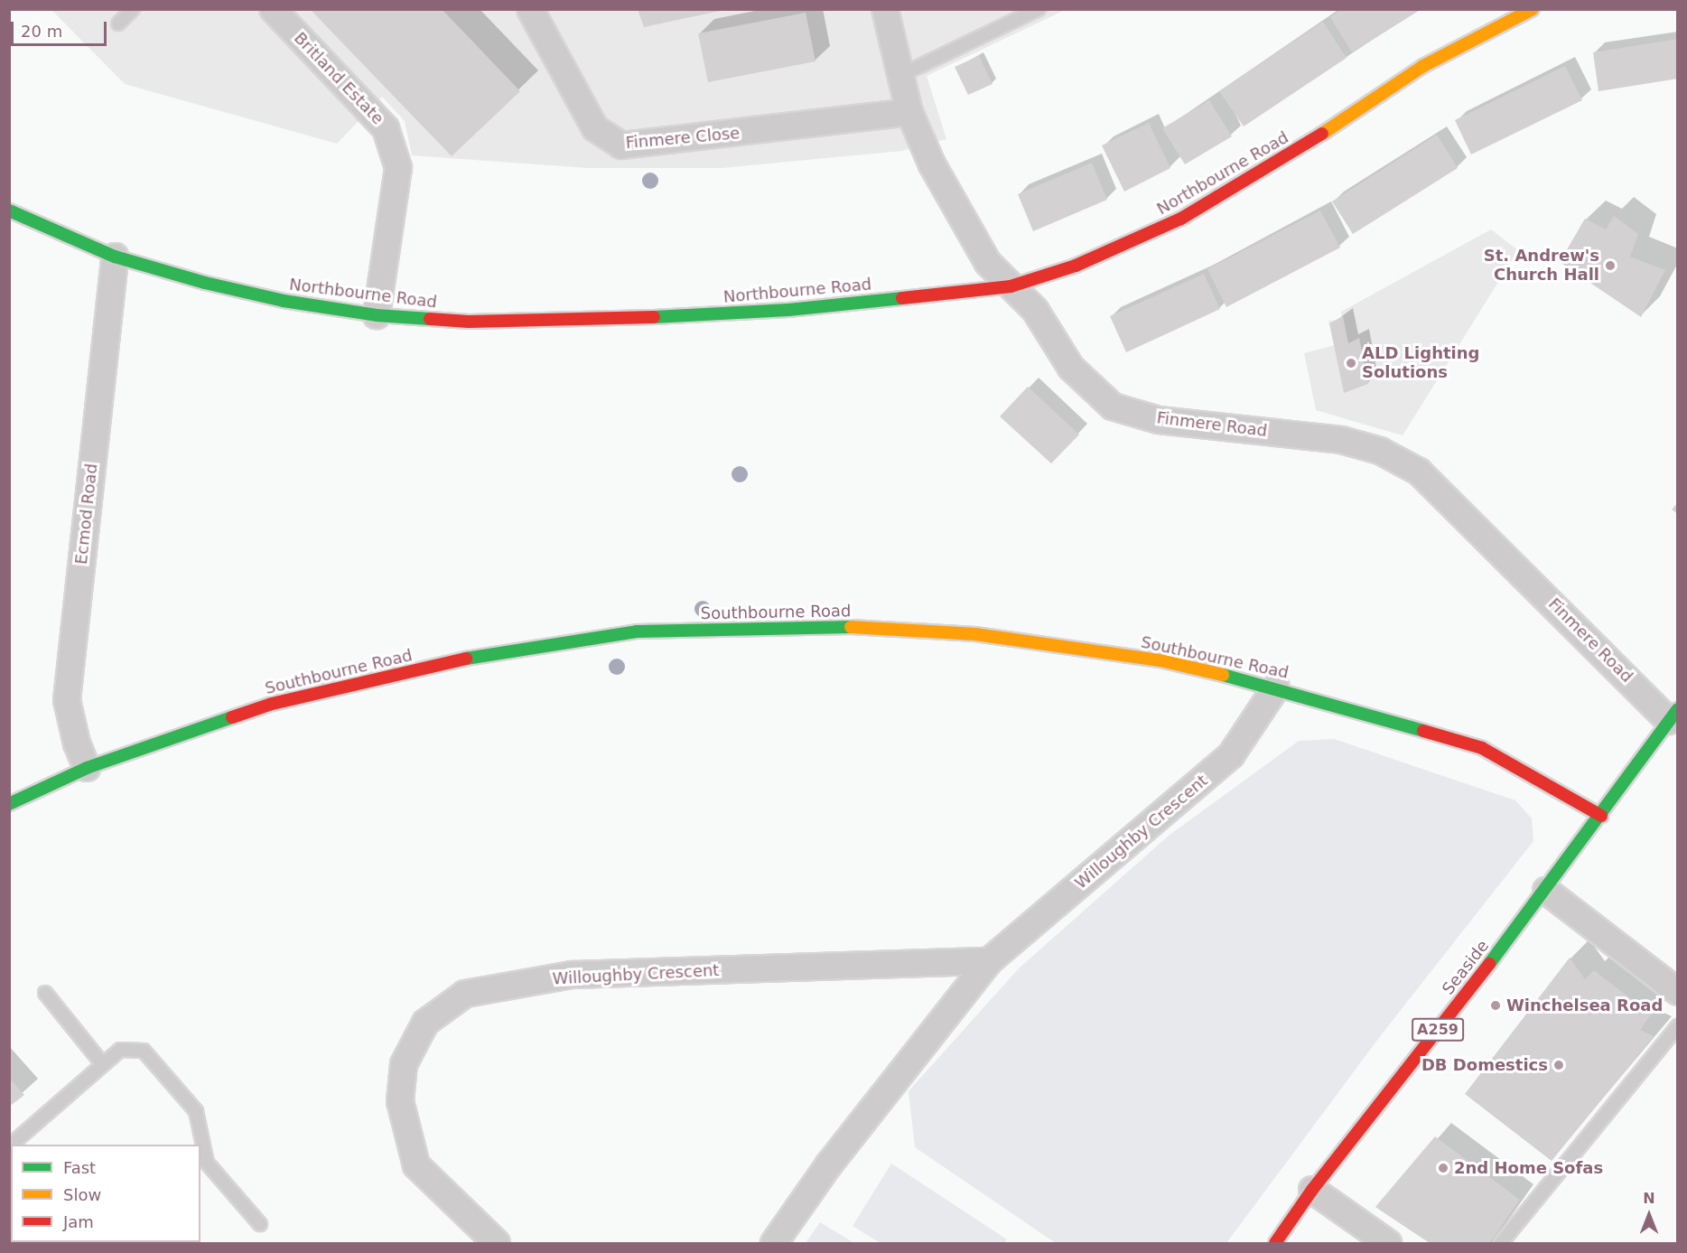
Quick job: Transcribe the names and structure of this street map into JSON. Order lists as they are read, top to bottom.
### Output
{
  "streets": {
    "street": [
      "Britland Estate",
      "Finmere Close",
      "Northbourne Road",
      "Finmere Road",
      "Ecmod Road",
      "Southbourne Road",
      "Willoughby Crescent",
      "Seaside",
      "A259"
    ]
  },
  "crossings": [
    ["Britland Estate", "Northbourne Road"],
    ["Finmere Close", "Finmere Road"],
    ["Northbourne Road", "Finmere Road"],
    ["Northbourne Road", "Ecmod Road"],
    ["Finmere Road", "Seaside"],
    ["Ecmod Road", "Southbourne Road"],
    ["Southbourne Road", "Willoughby Crescent"],
    ["Southbourne Road", "Seaside"]
  ],
  "places": [
    "St. Andrew's Church Hall",
    "ALD Lighting Solutions",
    "Winchelsea Road",
    "DB Domestics",
    "2nd Home Sofas"
  ],
  "legend": ["Fast", "Slow", "Jam"],
  "scale_bar": "20 m",
  "north": "top"
}
